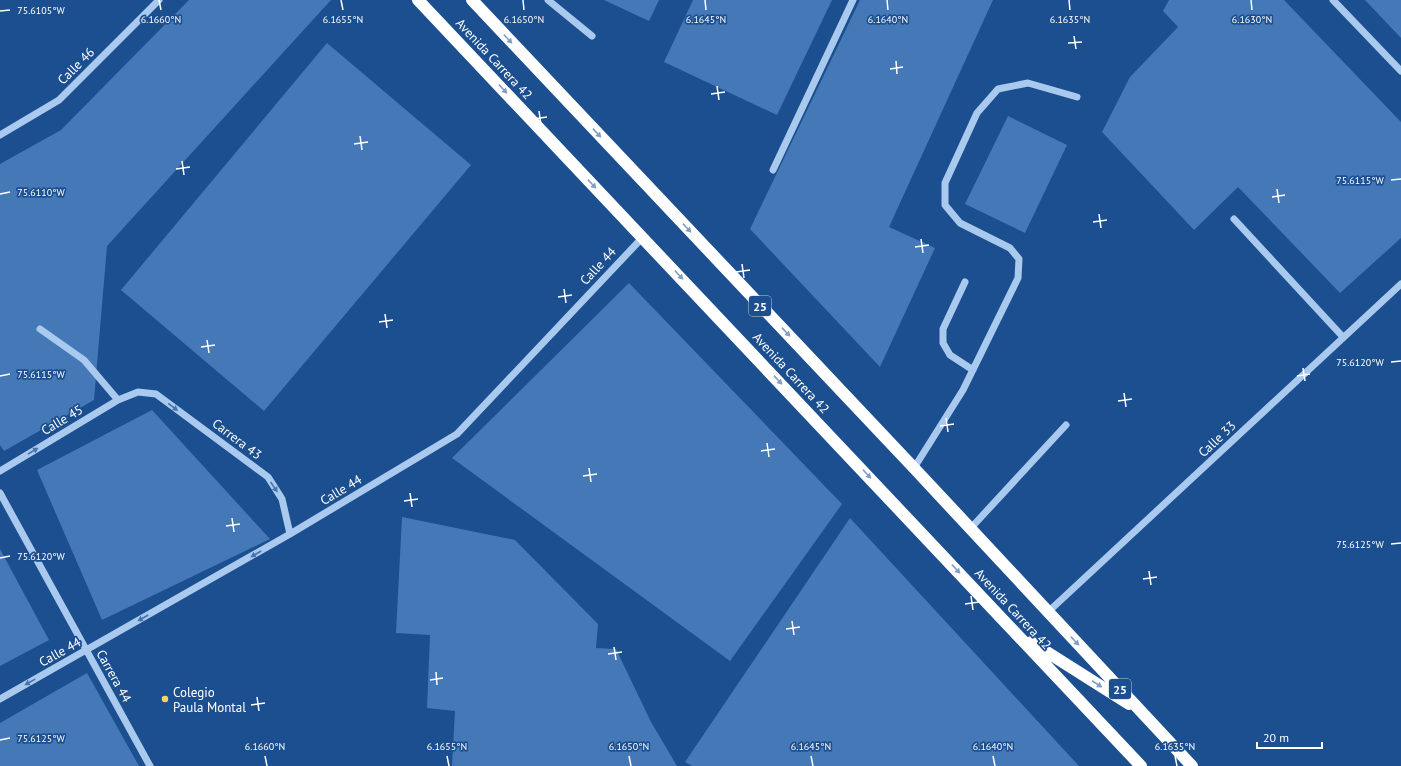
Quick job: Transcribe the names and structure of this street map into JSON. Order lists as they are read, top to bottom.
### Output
{
  "streets": {
    "highway": ["Avenida Carrera 42", "25"],
    "street": [
      "Calle 46",
      "Calle 44",
      "Calle 45",
      "Carrera 43",
      "Calle 33",
      "Carrera 44"
    ]
  },
  "crossings": [
    ["Avenida Carrera 42", "Calle 44"],
    ["Avenida Carrera 42", "Calle 33"],
    ["Calle 44", "Carrera 43"],
    ["Calle 44", "Carrera 44"],
    ["Calle 45", "Carrera 43"]
  ],
  "one_way": [
    "Avenida Carrera 42",
    "Calle 44",
    "Calle 45",
    "Carrera 43"
  ],
  "places": ["Colegio Paula Montal"],
  "scale_bar": "20 m",
  "coordinates": [
    "75.6105°W",
    "6.1660°N",
    "6.1655°N",
    "6.1650°N",
    "6.1645°N",
    "6.1640°N",
    "6.1635°N",
    "6.1630°N",
    "75.6115°W",
    "75.6110°W",
    "75.6120°W",
    "75.6125°W"
  ]
}
